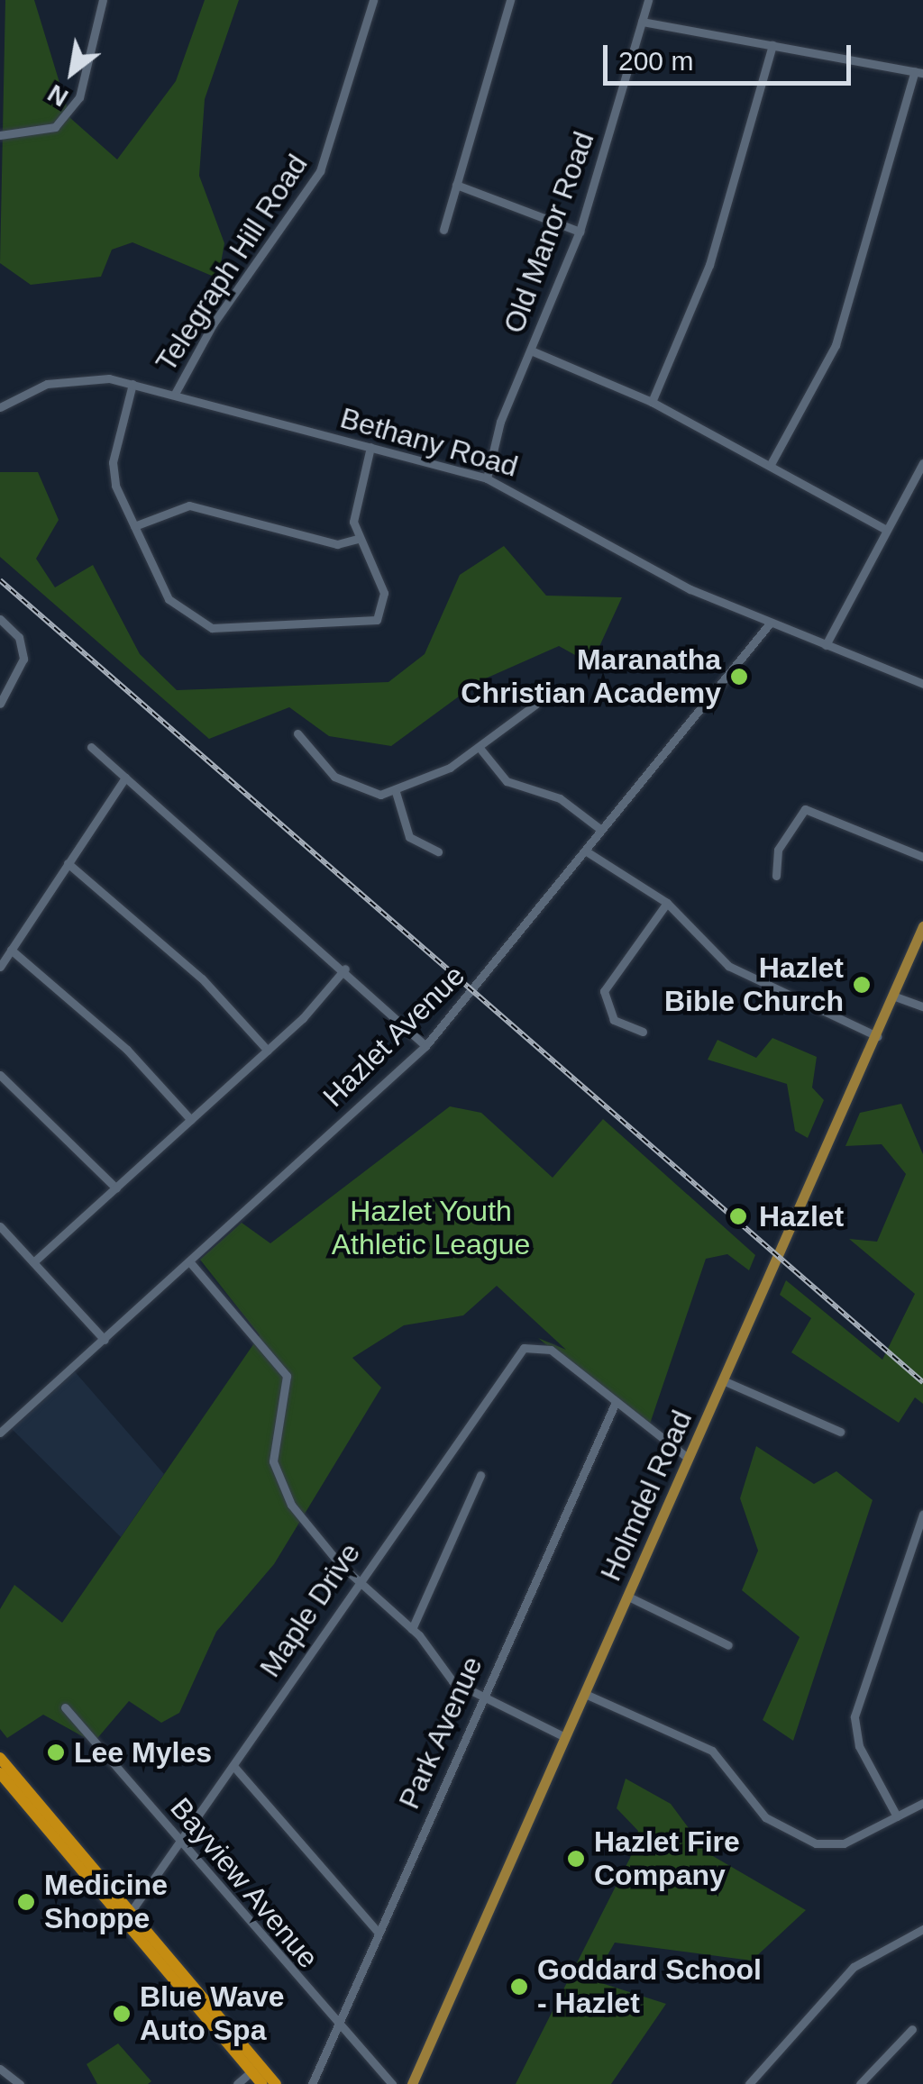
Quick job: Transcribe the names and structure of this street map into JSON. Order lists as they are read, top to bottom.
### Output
{
  "streets": {
    "main road": ["Holmdel Road"],
    "street": [
      "Old Manor Road",
      "Telegraph Hill Road",
      "Bethany Road",
      "Hazlet Avenue",
      "Maple Drive",
      "Park Avenue",
      "Bayview Avenue"
    ]
  },
  "crossings": [
    ["Old Manor Road", "Bethany Road"],
    ["Telegraph Hill Road", "Bethany Road"],
    ["Bethany Road", "Hazlet Avenue"],
    ["Maple Drive", "Park Avenue"],
    ["Maple Drive", "Bayview Avenue"],
    ["Park Avenue", "Bayview Avenue"]
  ],
  "parks": ["Hazlet Youth Athletic League"],
  "places": [
    "Maranatha Christian Academy",
    "Hazlet Bible Church",
    "Hazlet",
    "Lee Myles",
    "Hazlet Fire Company",
    "Medicine Shoppe",
    "Goddard School - Hazlet",
    "Blue Wave Auto Spa"
  ],
  "scale_bar": "200 m",
  "north": "bottom left"
}
